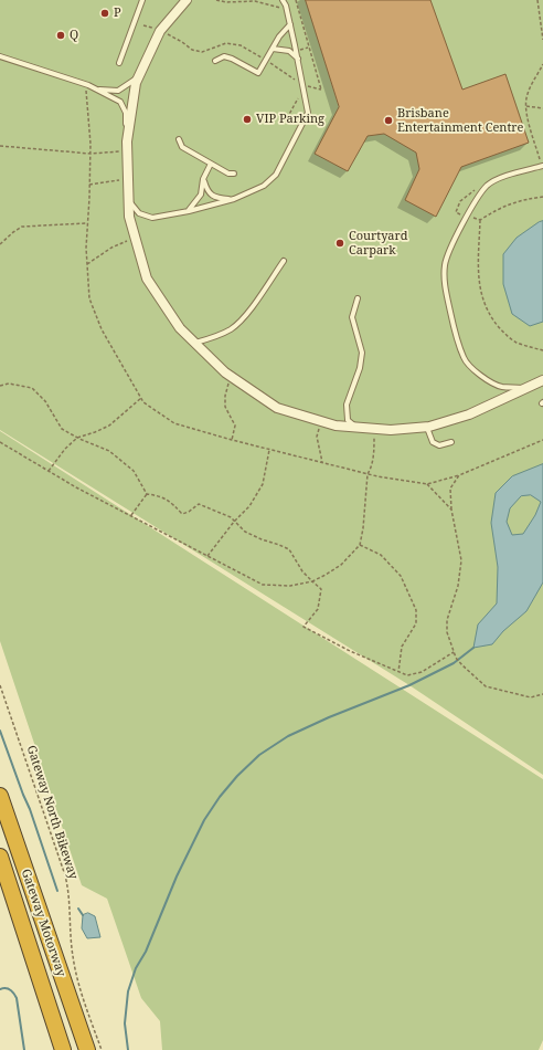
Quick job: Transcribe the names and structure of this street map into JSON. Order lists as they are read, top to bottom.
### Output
{
  "streets": {
    "highway": ["Gateway Motorway"],
    "path": ["Gateway North Bikeway"]
  },
  "places": [
    "P",
    "Q",
    "VIP Parking",
    "Brisbane Entertainment Centre",
    "Courtyard Carpark"
  ]
}
